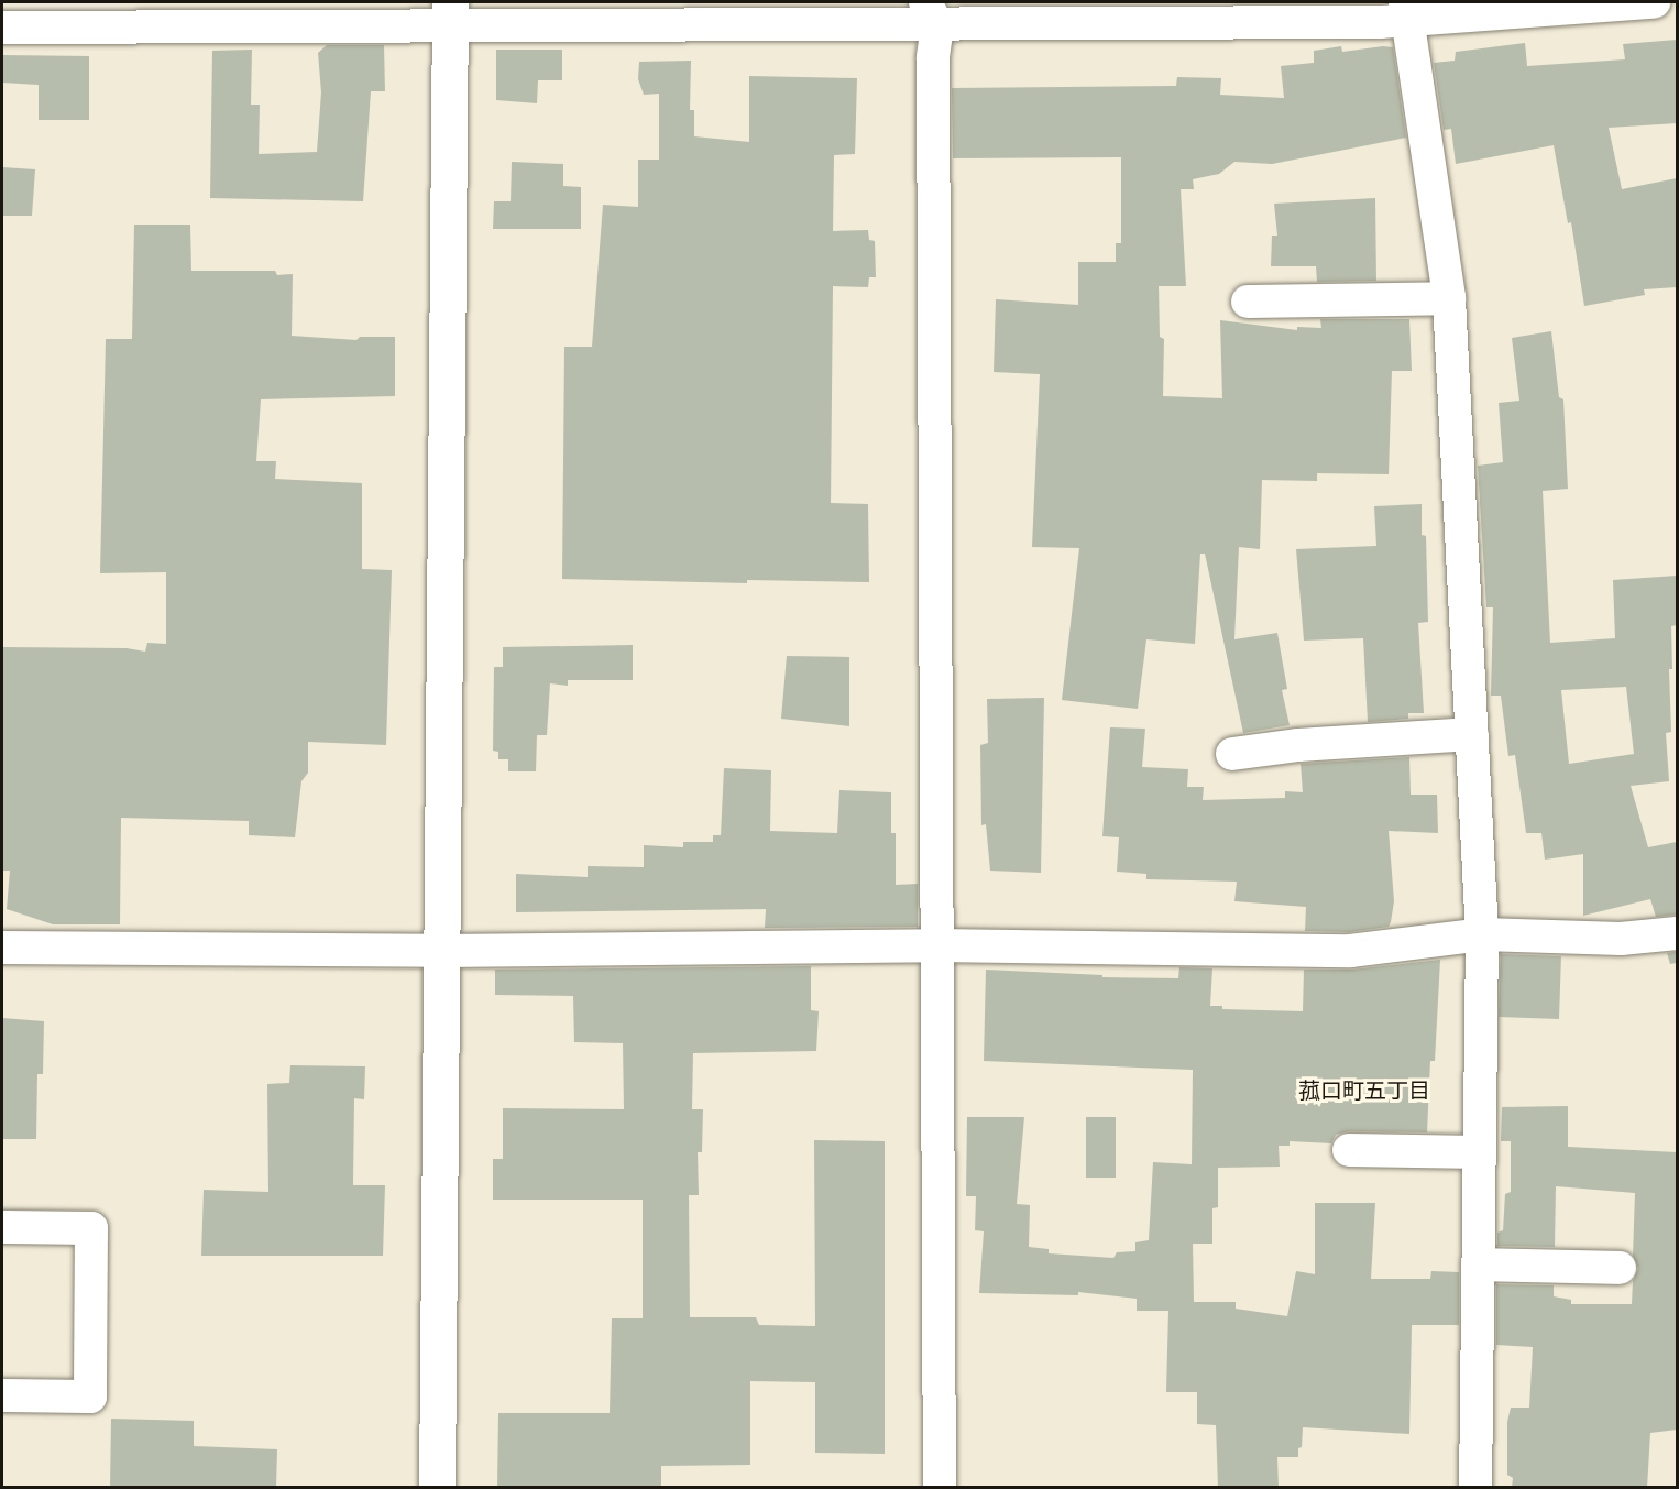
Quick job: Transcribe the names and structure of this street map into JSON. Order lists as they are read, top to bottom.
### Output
{
  "districts": ["菰口町五丁目"]
}
